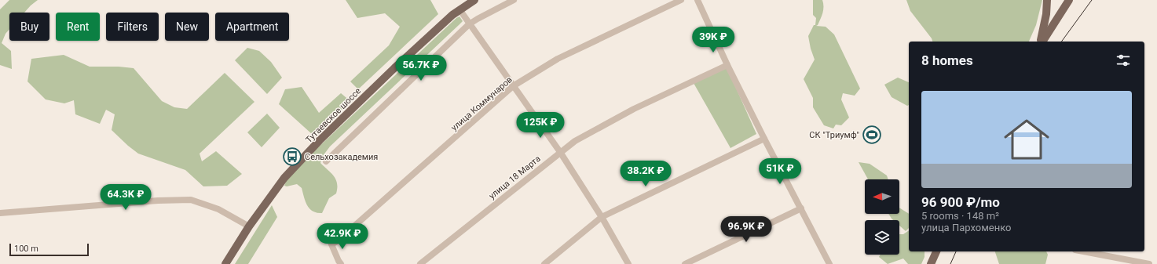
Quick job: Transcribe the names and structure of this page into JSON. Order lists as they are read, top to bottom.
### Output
{
  "streets": {
    "main road": ["Тутаевское шоссе"],
    "street": ["улица Коммунаров", "улица 18 Марта"]
  },
  "places": {
    "sports": ["СК \"Триумф\""],
    "bus stop": ["Сельхозакадемия"]
  },
  "scale_bar": "100 m",
  "north": "left",
  "page": {
    "chip": [
      "Buy",
      "Rent",
      "Filters",
      "New",
      "Apartment"
    ],
    "price": [
      "39K ₽",
      "56.7K ₽",
      "125K ₽",
      "51K ₽",
      "38.2K ₽",
      "64.3K ₽",
      "96.9K ₽",
      "42.9K ₽"
    ],
    "heading": "8 homes",
    "list": [
      {
        "name": "96 900 ₽/mo",
        "note": "5 rooms · 148 m² · улица Пархоменко"
      }
    ],
    "scale": "100 m"
  }
}
